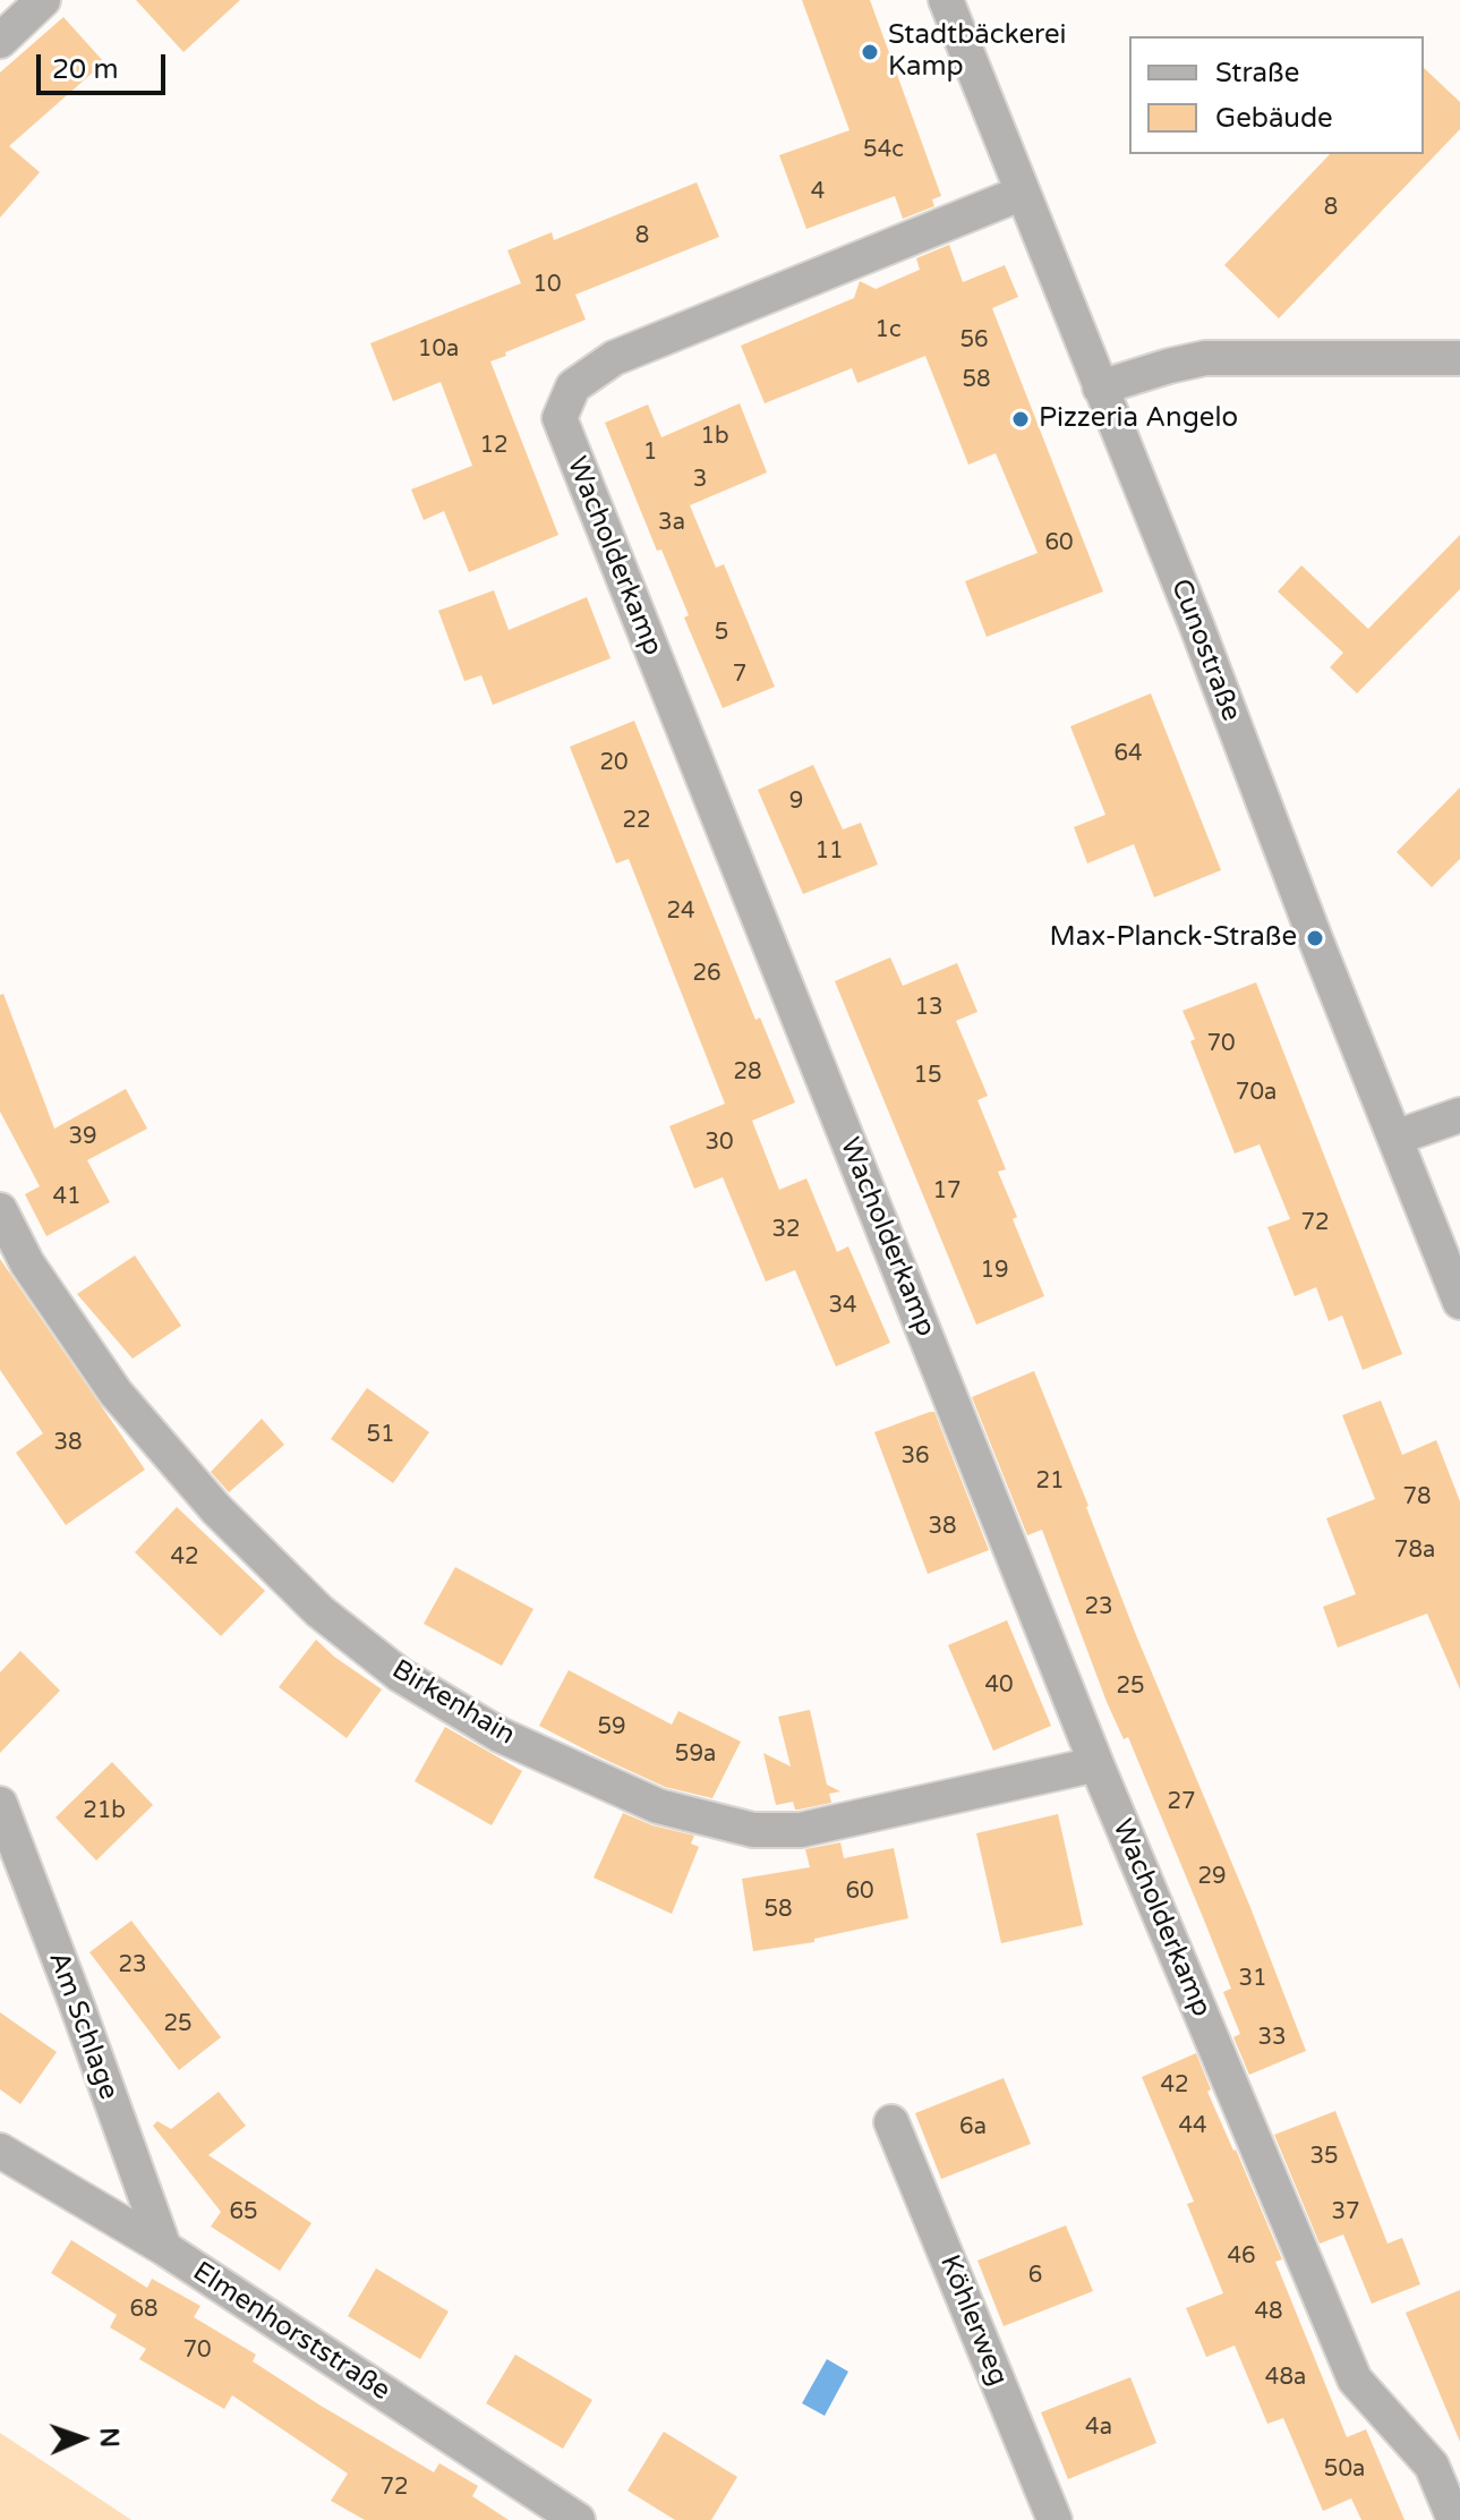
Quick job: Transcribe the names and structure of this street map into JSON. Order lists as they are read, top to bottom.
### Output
{
  "streets": {
    "street": [
      "Wacholderkamp",
      "Cunostraße",
      "Birkenhain",
      "Am Schlage",
      "Köhlerweg",
      "Elmenhorststraße"
    ]
  },
  "crossings": [
    ["Wacholderkamp", "Cunostraße"],
    ["Wacholderkamp", "Birkenhain"],
    ["Am Schlage", "Elmenhorststraße"]
  ],
  "places": ["Stadtbäckerei Kamp", "Pizzeria Angelo", "Max-Planck-Straße"],
  "house_numbers": [
    "54c",
    "4",
    "8",
    "8",
    "10",
    "1c",
    "56",
    "10a",
    "58",
    "1b",
    "12",
    "1",
    "3",
    "3a",
    "60",
    "5",
    "7",
    "64",
    "20",
    "9",
    "22",
    "11",
    "24",
    "26",
    "13",
    "70",
    "28",
    "15",
    "70a",
    "39",
    "30",
    "17",
    "41",
    "72",
    "32",
    "19",
    "34",
    "51",
    "38",
    "36",
    "21",
    "78",
    "38",
    "78a",
    "42",
    "23",
    "40",
    "25",
    "59",
    "59a",
    "27",
    "21b",
    "29",
    "60",
    "58",
    "23",
    "31",
    "25",
    "33",
    "42",
    "44",
    "6a",
    "35",
    "65",
    "37",
    "46",
    "6",
    "68",
    "48",
    "70",
    "48a",
    "4a",
    "50a",
    "72"
  ],
  "legend": ["Straße", "Gebäude"],
  "scale_bar": "20 m",
  "north": "right"
}
